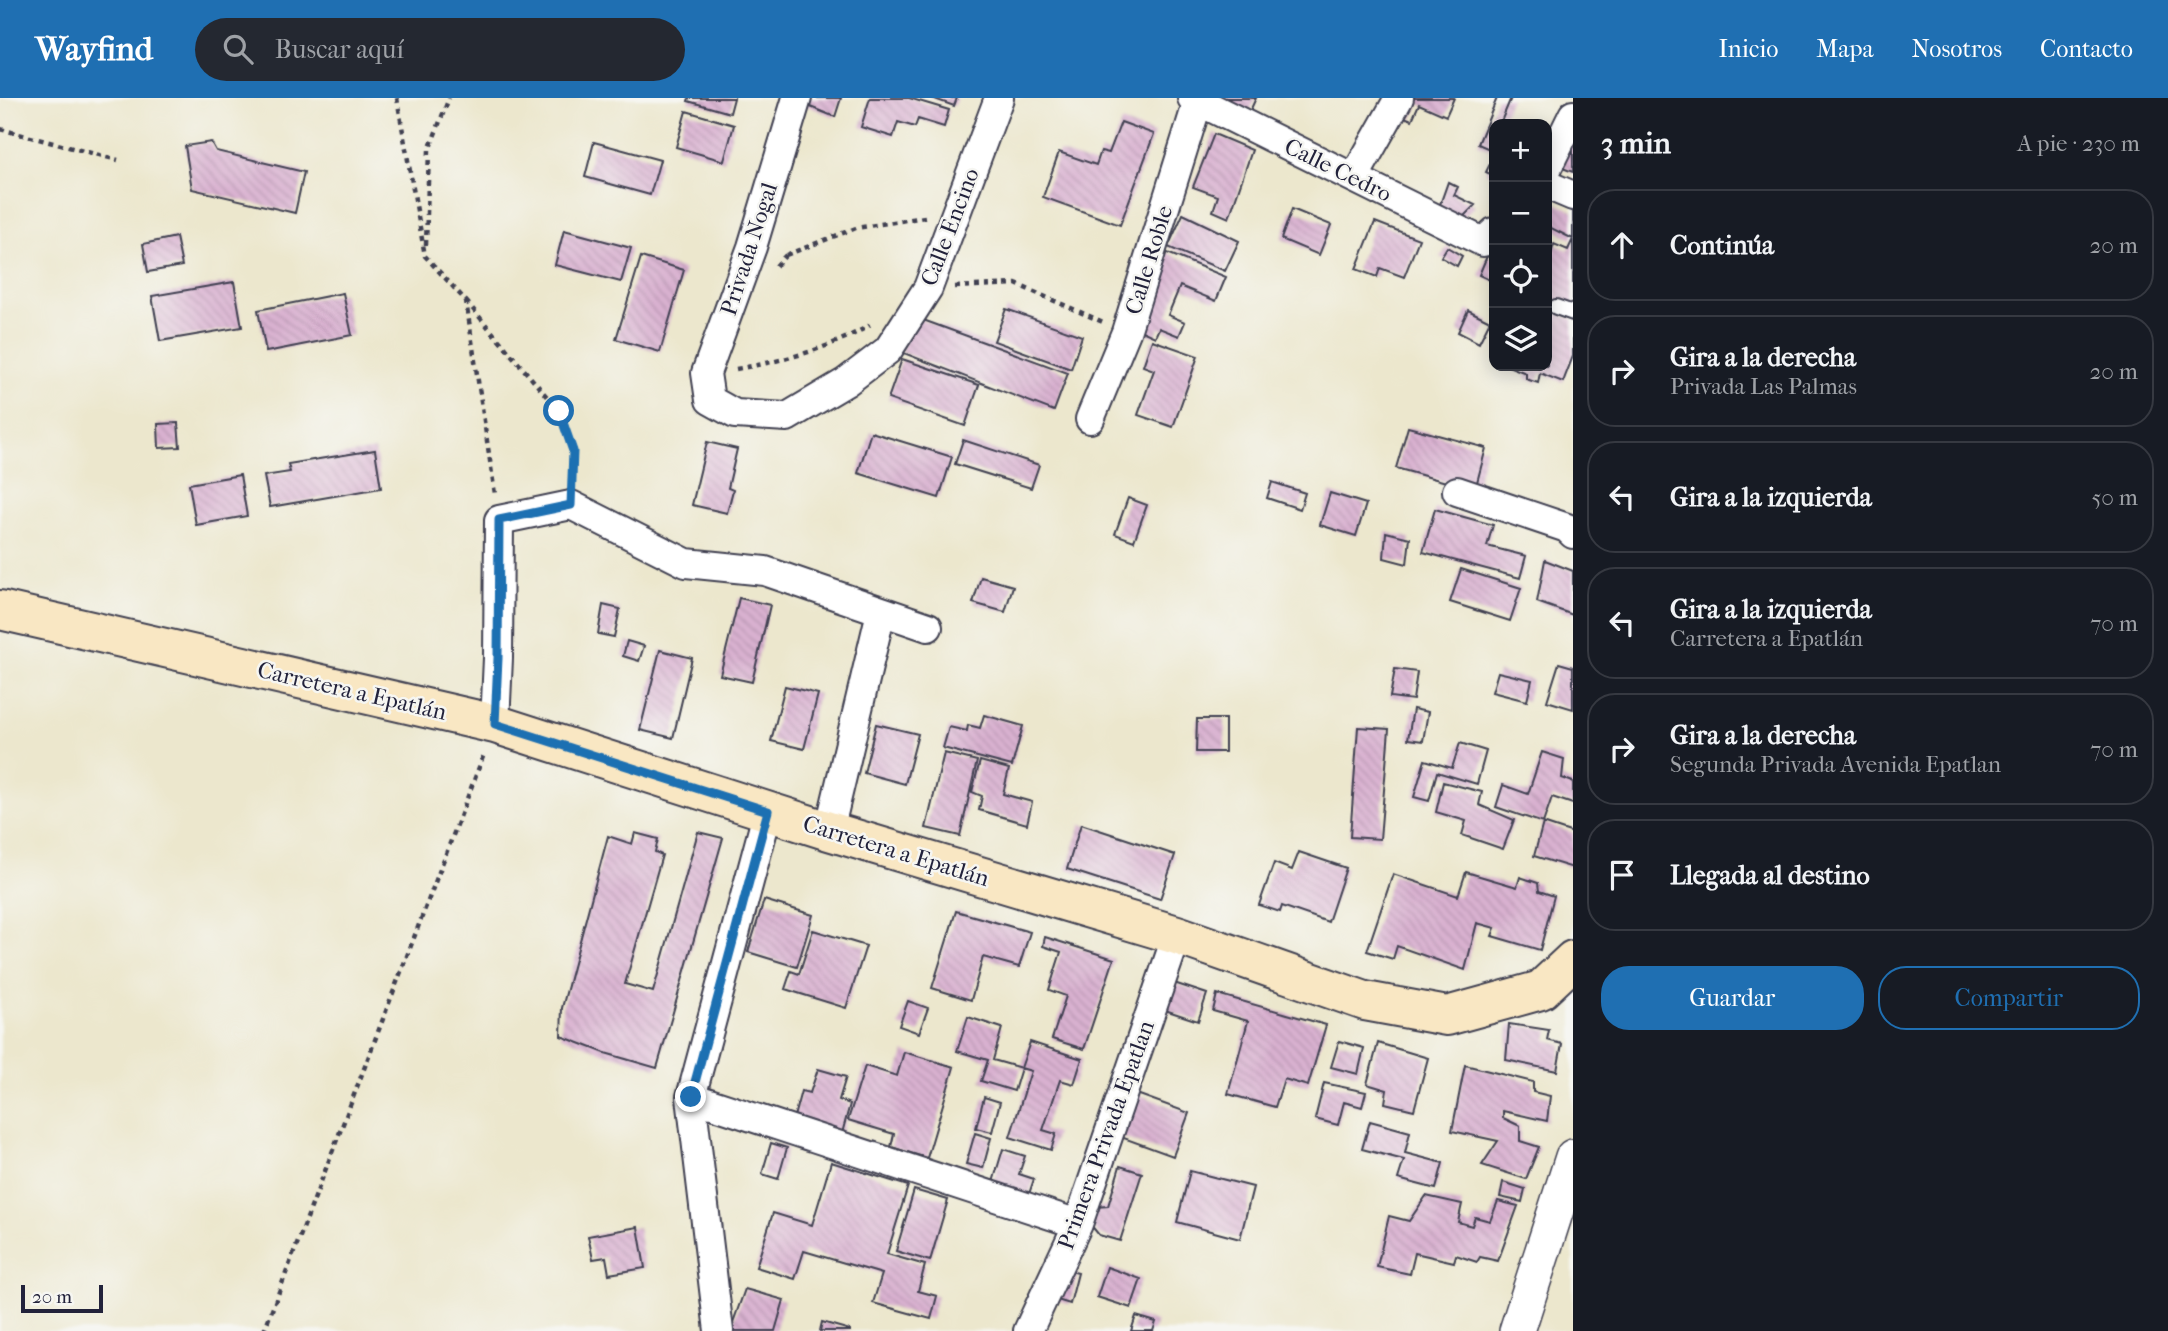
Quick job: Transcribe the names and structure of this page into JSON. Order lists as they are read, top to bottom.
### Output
{
  "streets": {
    "main road": ["Carretera a Epatlán"],
    "street": [
      "Calle Cedro",
      "Calle Encino",
      "Privada Nogal",
      "Calle Roble",
      "Primera Privada Epatlan"
    ]
  },
  "crossings": [
    ["Calle Cedro", "Calle Roble"],
    ["Calle Encino", "Privada Nogal"],
    ["Carretera a Epatlán", "Primera Privada Epatlan"]
  ],
  "scale_bar": "20 m",
  "page": {
    "header": "Wayfind",
    "search": "Buscar aquí",
    "nav": [
      "Inicio",
      "Mapa",
      "Nosotros",
      "Contacto"
    ],
    "heading": ["3 min", "A pie · 230 m"],
    "map_buttons": ["+", "−"],
    "list": [
      ["Continúa", "20 m"],
      ["Gira a la derecha", "Privada Las Palmas", "20 m"],
      ["Gira a la izquierda", "50 m"],
      ["Gira a la izquierda", "Carretera a Epatlán", "70 m"],
      ["Gira a la derecha", "Segunda Privada Avenida Epatlan", "70 m"],
      "Llegada al destino"
    ],
    "buttons": ["Guardar", "Compartir"],
    "scale": "20 m"
  }
}
